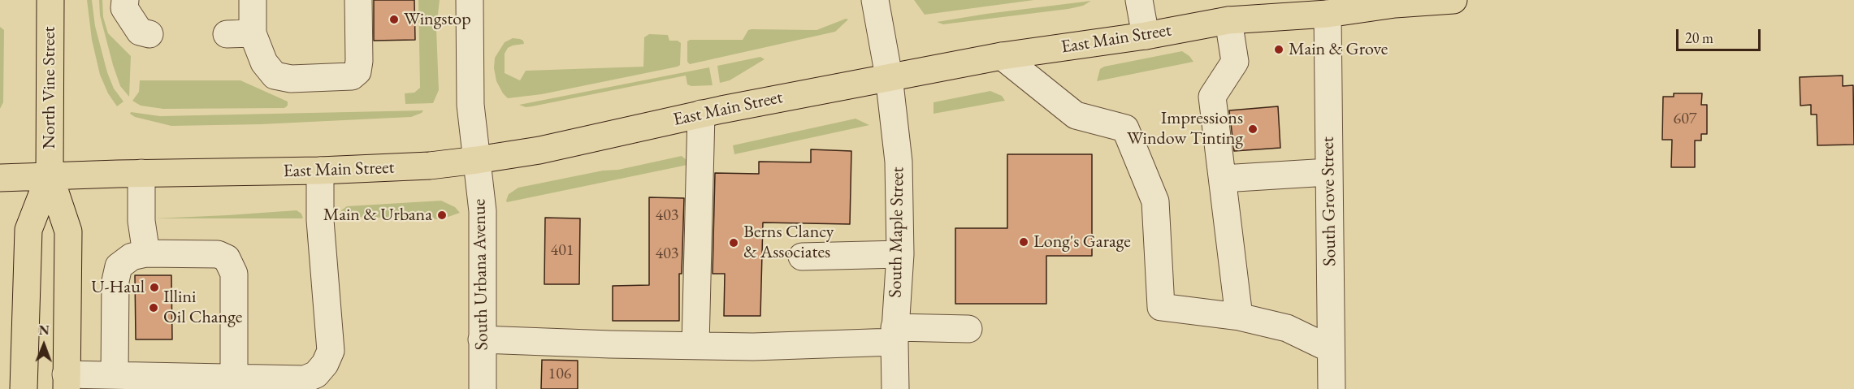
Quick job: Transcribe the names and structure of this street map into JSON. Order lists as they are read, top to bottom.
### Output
{
  "streets": {
    "main road": ["East Main Street", "North Vine Street"],
    "street": ["South Grove Street", "South Maple Street", "South Urbana Avenue"]
  },
  "crossings": [
    ["East Main Street", "North Vine Street"],
    ["East Main Street", "South Grove Street"],
    ["East Main Street", "South Maple Street"],
    ["East Main Street", "South Urbana Avenue"]
  ],
  "places": [
    "Wingstop",
    "Main & Grove",
    "Impressions Window Tinting",
    "Main & Urbana",
    "Long's Garage",
    "Berns Clancy & Associates",
    "U-Haul",
    "Illini Oil Change"
  ],
  "house_numbers": [
    "607",
    "403",
    "401",
    "403",
    "106"
  ],
  "scale_bar": "20 m",
  "north": "top"
}
